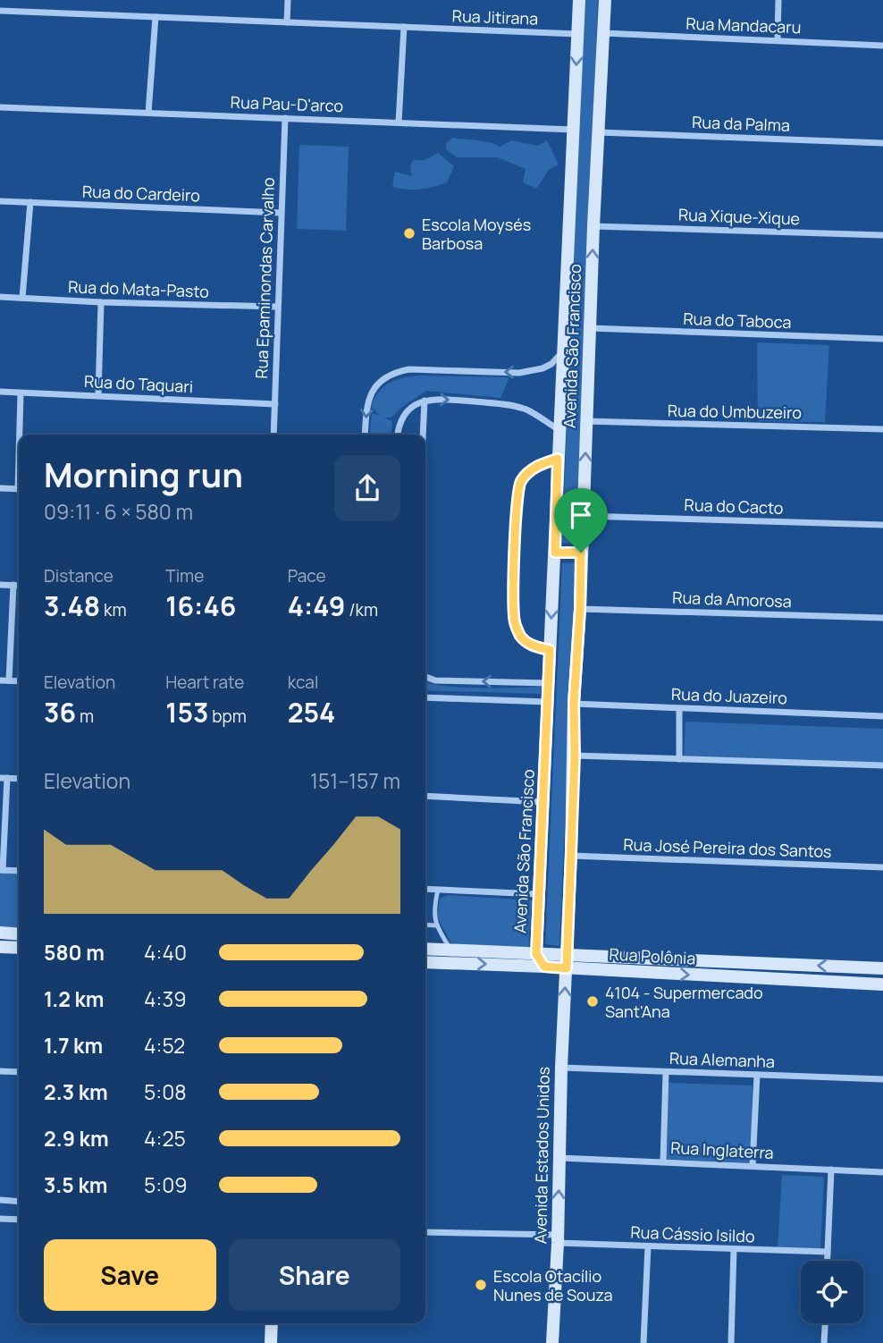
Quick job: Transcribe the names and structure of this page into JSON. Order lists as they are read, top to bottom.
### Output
{
  "streets": {
    "main road": ["Avenida São Francisco", "Rua Polônia", "Avenida Estados Unidos"],
    "street": [
      "Rua Jitirana",
      "Rua Mandacaru",
      "Rua Pau-D'arco",
      "Rua da Palma",
      "Rua do Cardeiro",
      "Rua Xique-Xique",
      "Rua Epaminondas Carvalho",
      "Rua do Mata-Pasto",
      "Rua do Taboca",
      "Rua do Taquari",
      "Rua do Umbuzeiro",
      "Rua do Cacto",
      "Rua da Amorosa",
      "Rua do Juazeiro",
      "Rua José Pereira dos Santos",
      "Rua Alemanha",
      "Rua Inglaterra",
      "Rua Cássio Isildo"
    ]
  },
  "crossings": [
    ["Rua Jitirana", "Avenida São Francisco"],
    ["Rua Mandacaru", "Avenida São Francisco"],
    ["Rua Pau-D'arco", "Rua Epaminondas Carvalho"],
    ["Rua Pau-D'arco", "Avenida São Francisco"],
    ["Rua da Palma", "Avenida São Francisco"],
    ["Rua do Cardeiro", "Rua Epaminondas Carvalho"],
    ["Rua Xique-Xique", "Avenida São Francisco"],
    ["Rua Epaminondas Carvalho", "Rua do Mata-Pasto"],
    ["Rua Epaminondas Carvalho", "Rua do Taquari"],
    ["Rua do Taboca", "Avenida São Francisco"],
    ["Avenida São Francisco", "Rua do Umbuzeiro"],
    ["Avenida São Francisco", "Rua do Cacto"],
    ["Avenida São Francisco", "Rua da Amorosa"],
    ["Avenida São Francisco", "Rua do Juazeiro"],
    ["Avenida São Francisco", "Rua José Pereira dos Santos"],
    ["Avenida São Francisco", "Rua Polônia"],
    ["Avenida São Francisco", "Avenida Estados Unidos"],
    ["Rua Polônia", "Avenida Estados Unidos"],
    ["Rua Alemanha", "Avenida Estados Unidos"],
    ["Rua Inglaterra", "Avenida Estados Unidos"],
    ["Avenida Estados Unidos", "Rua Cássio Isildo"]
  ],
  "one_way": ["Avenida Estados Unidos"],
  "places": ["Escola Moysés Barbosa", "4104 - Supermercado Sant'Ana", "Escola Otacílio Nunes de Souza"],
  "page": {
    "heading": ["Morning run", "09:11 · 6 × 580 m"],
    "stats": [
      ["Distance", "3.48 km"],
      ["Time", "16:46"],
      ["Pace", "4:49 /km"],
      ["Elevation", "36 m"],
      ["Heart rate", "153 bpm"],
      ["kcal", "254"]
    ],
    "chart": ["Elevation", "151–157 m"],
    "list": [
      {
        "name": "580 m",
        "note": "4:40"
      },
      {
        "name": "1.2 km",
        "note": "4:39"
      },
      {
        "name": "1.7 km",
        "note": "4:52"
      },
      {
        "name": "2.3 km",
        "note": "5:08"
      },
      {
        "name": "2.9 km",
        "note": "4:25"
      },
      {
        "name": "3.5 km",
        "note": "5:09"
      }
    ],
    "buttons": ["Save", "Share"]
  }
}
